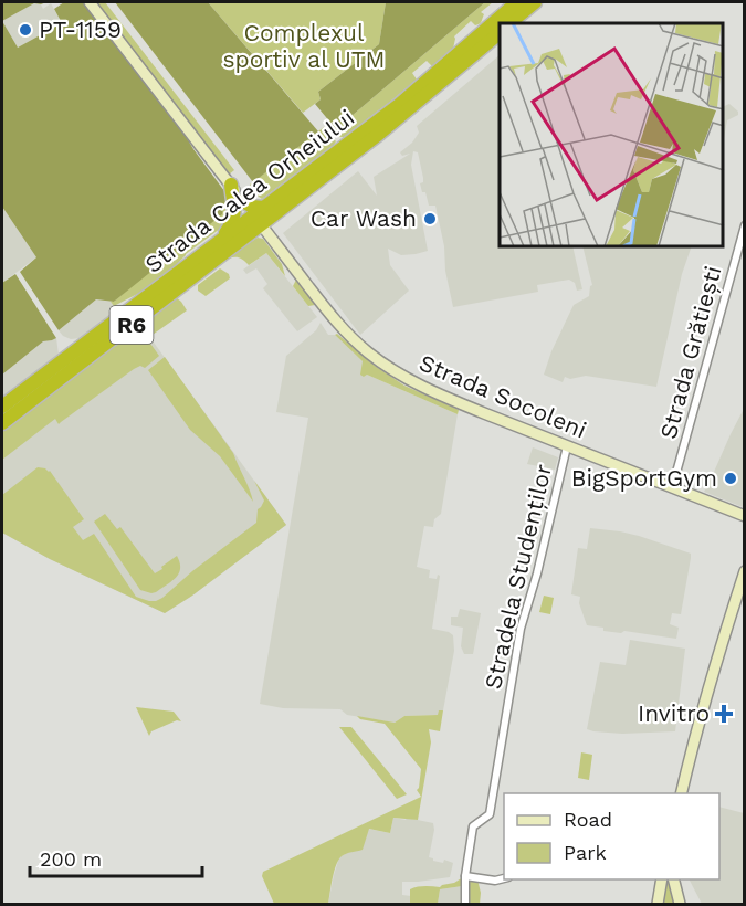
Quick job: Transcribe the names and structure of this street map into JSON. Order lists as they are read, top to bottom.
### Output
{
  "streets": {
    "highway": ["Strada Calea Orheiului", "R6"],
    "main road": ["Strada Socoleni"],
    "street": ["Strada Grătiești", "Stradela Studenților"]
  },
  "crossings": [
    ["Strada Calea Orheiului", "Strada Socoleni"],
    ["Strada Grătiești", "Strada Socoleni"],
    ["Strada Socoleni", "Stradela Studenților"]
  ],
  "parks": ["Complexul sportiv al UTM"],
  "places": {
    "other": ["PT-1159", "Car Wash", "BigSportGym"],
    "health": ["Invitro"]
  },
  "legend": ["Road", "Park"],
  "scale_bar": "200 m"
}
